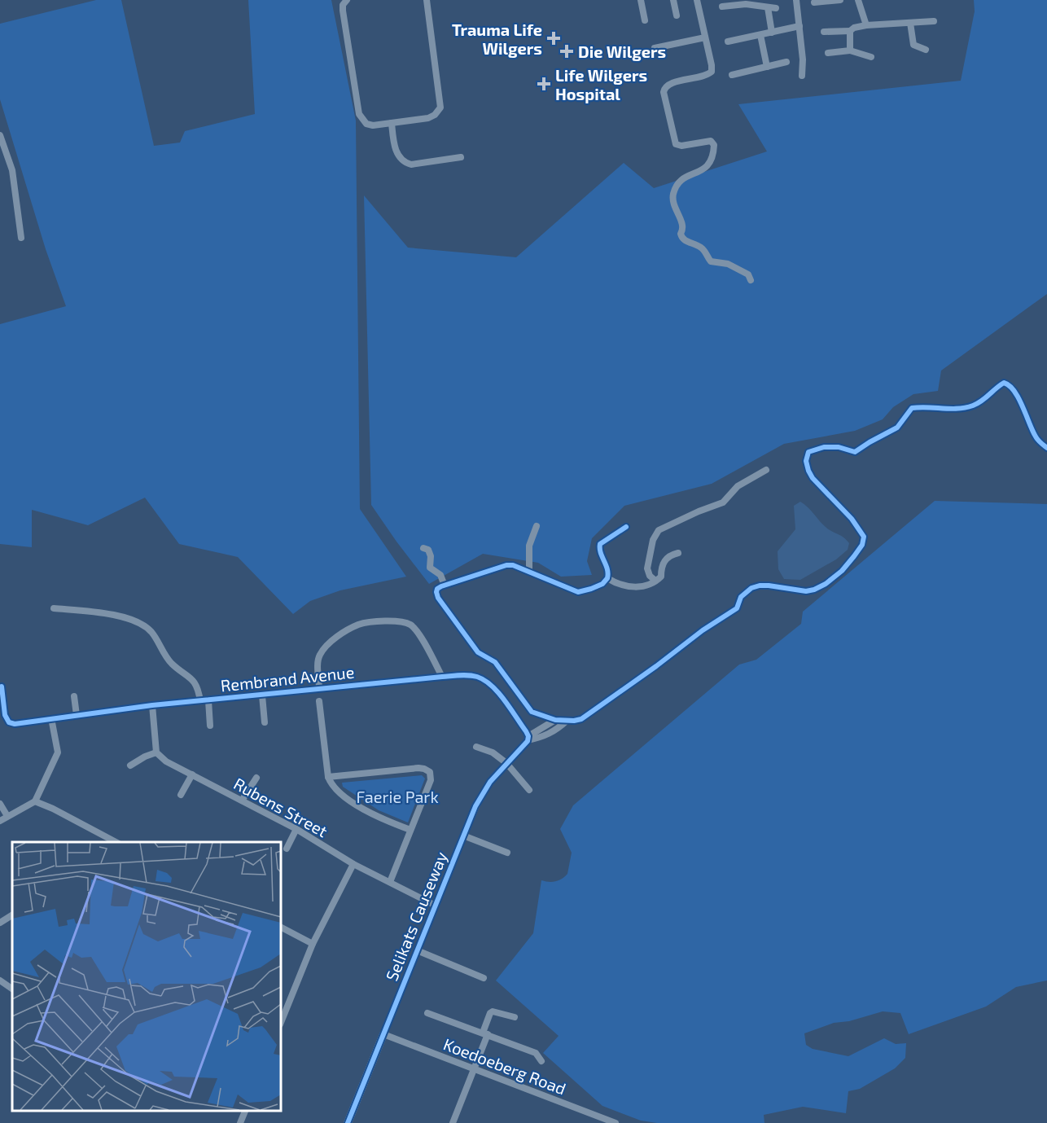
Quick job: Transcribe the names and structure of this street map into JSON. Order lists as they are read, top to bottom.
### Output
{
  "streets": {
    "street": [
      "Rembrand Avenue",
      "Rubens Street",
      "Selikats Causeway",
      "Koedoeberg Road"
    ]
  },
  "crossings": [
    ["Rembrand Avenue", "Selikats Causeway"],
    ["Rubens Street", "Selikats Causeway"],
    ["Selikats Causeway", "Koedoeberg Road"]
  ],
  "parks": ["Faerie Park"],
  "places": {
    "health": ["Trauma Life Wilgers", "Die Wilgers", "Life Wilgers Hospital"]
  }
}
